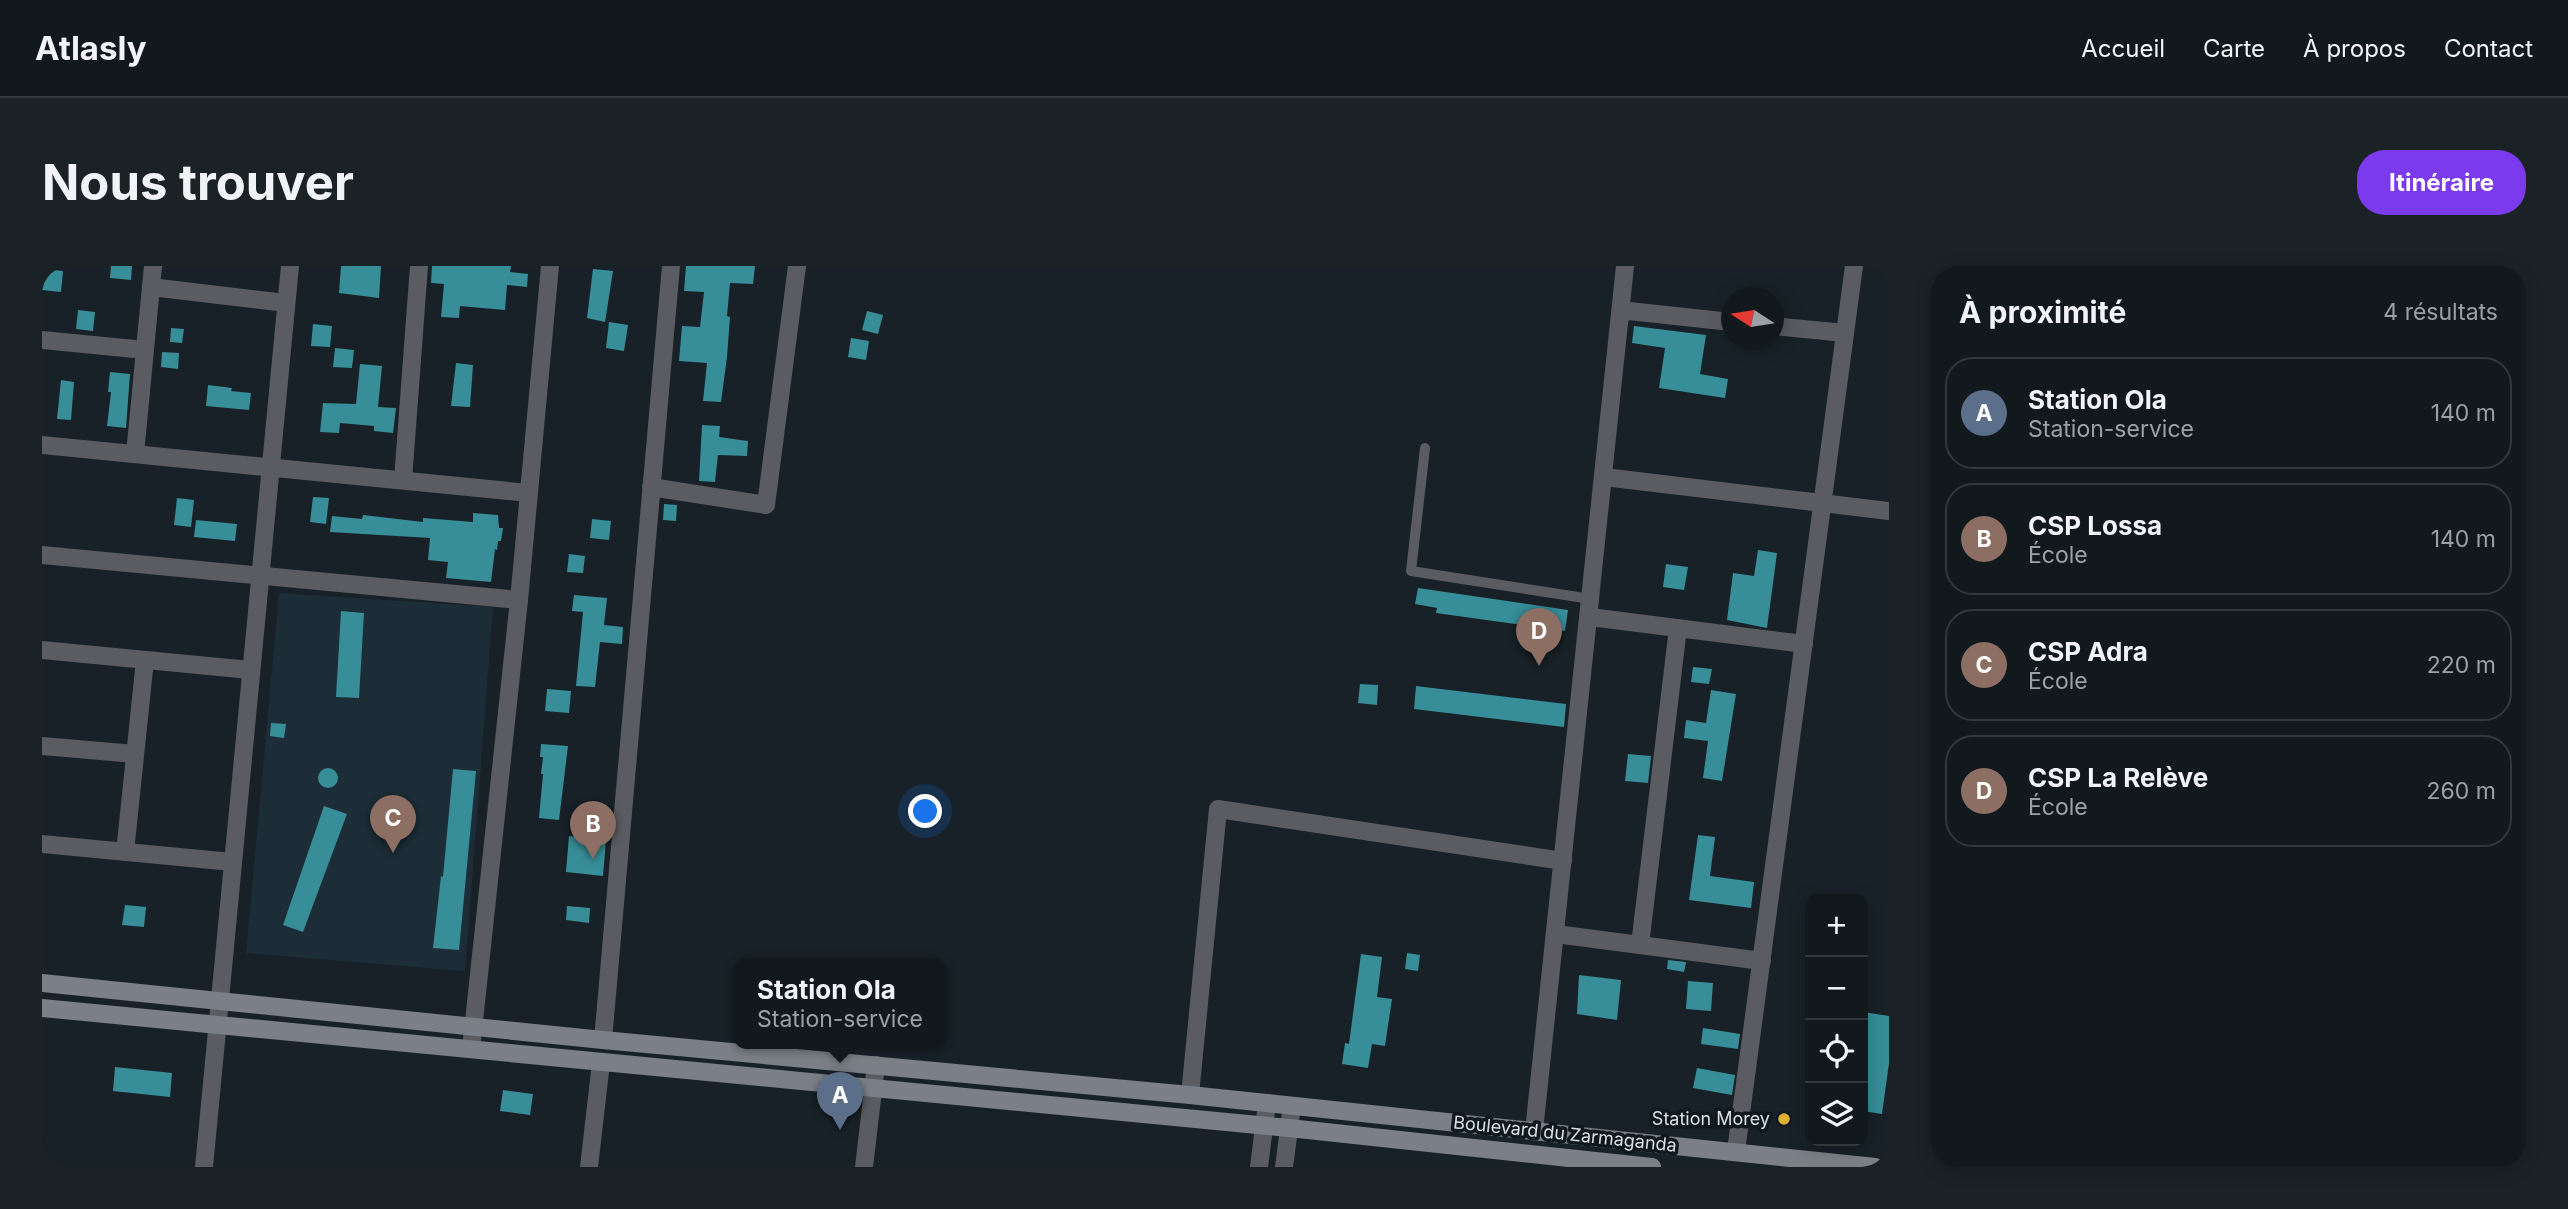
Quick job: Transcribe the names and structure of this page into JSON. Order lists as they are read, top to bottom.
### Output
{
  "streets": {
    "main road": ["Boulevard du Zarmaganda"]
  },
  "places": ["Station Morey"],
  "north": "left",
  "page": {
    "header": "Atlasly",
    "nav": [
      "Accueil",
      "Carte",
      "À propos",
      "Contact"
    ],
    "buttons": "Itinéraire",
    "title": "Nous trouver",
    "heading": ["À proximité", "4 résultats"],
    "list": [
      {
        "mark": "A",
        "name": "Station Ola",
        "note": "Station-service",
        "value": "140 m"
      },
      {
        "mark": "B",
        "name": "CSP Lossa",
        "note": "École",
        "value": "140 m"
      },
      {
        "mark": "C",
        "name": "CSP Adra",
        "note": "École",
        "value": "220 m"
      },
      {
        "mark": "D",
        "name": "CSP La Relève",
        "note": "École",
        "value": "260 m"
      }
    ],
    "pins": [
      "D",
      "C",
      "B",
      "A"
    ],
    "map_buttons": ["+", "−"],
    "popup": ["Station Ola", "Station-service"]
  }
}
